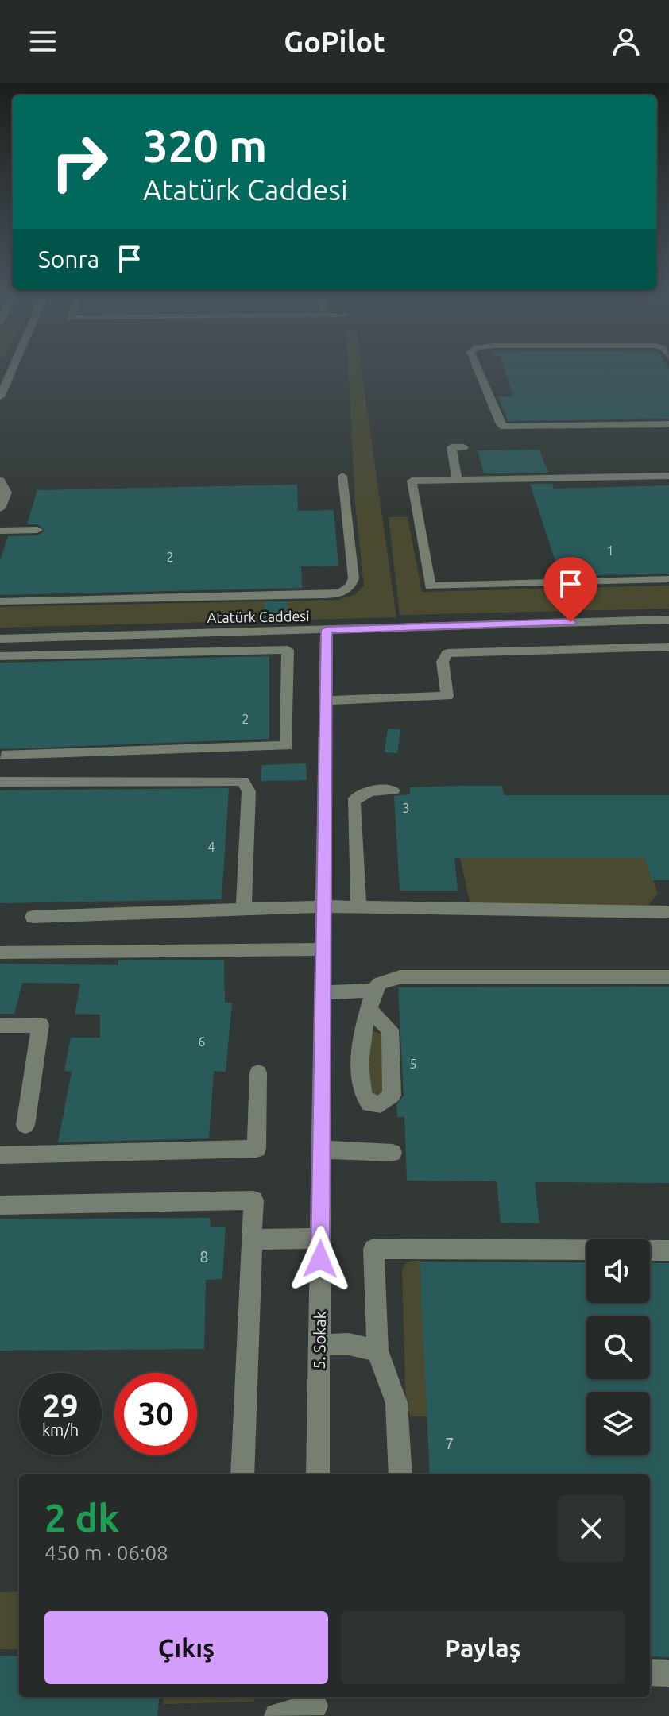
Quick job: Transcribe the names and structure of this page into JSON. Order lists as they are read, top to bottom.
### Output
{
  "streets": {
    "street": ["Atatürk Caddesi", "5. Sokak"]
  },
  "crossings": [
    ["Atatürk Caddesi", "5. Sokak"]
  ],
  "house_numbers": [
    "1",
    "2",
    "2",
    "3",
    "4",
    "6",
    "5",
    "8",
    "7"
  ],
  "page": {
    "header": "GoPilot",
    "turn": ["320 m", "Atatürk Caddesi"],
    "then": "Sonra",
    "speed": "29 km/h",
    "limit": "30",
    "heading": ["2 dk", "450 m · 06:08"],
    "buttons": ["Çıkış", "Paylaş"]
  }
}
